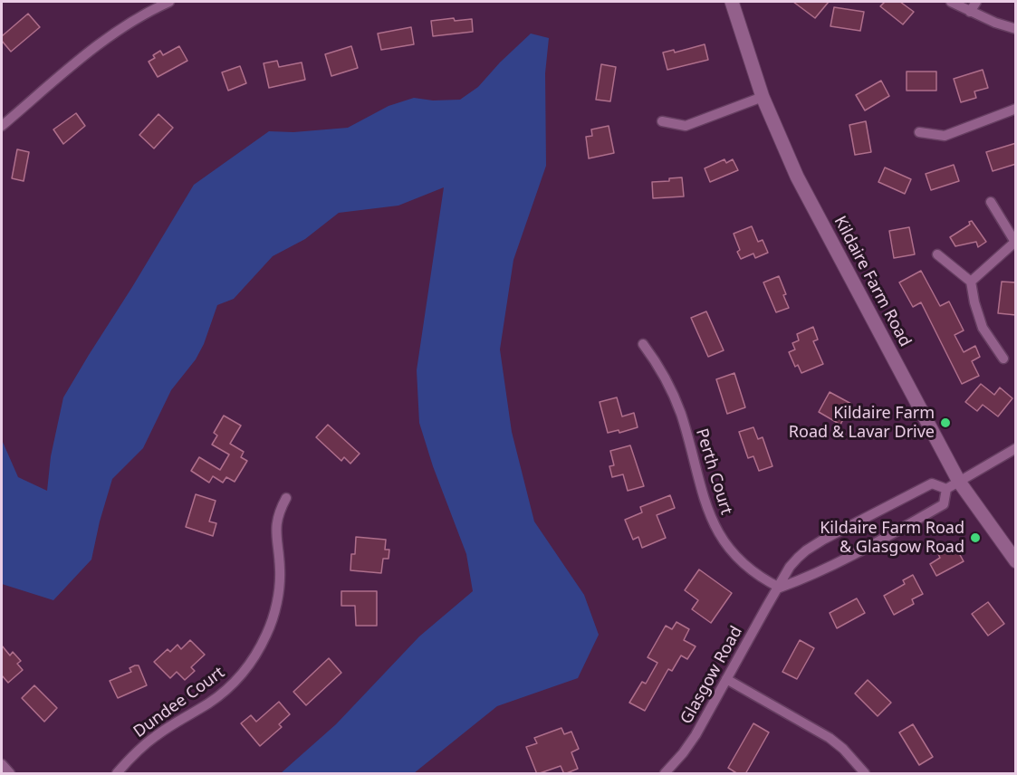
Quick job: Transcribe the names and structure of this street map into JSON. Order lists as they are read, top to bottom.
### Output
{
  "streets": {
    "main road": ["Kildaire Farm Road"],
    "street": ["Perth Court", "Glasgow Road", "Dundee Court"]
  },
  "crossings": [
    ["Kildaire Farm Road", "Glasgow Road"],
    ["Perth Court", "Glasgow Road"]
  ],
  "places": ["Kildaire Farm Road & Lavar Drive", "Kildaire Farm Road & Glasgow Road"]
}
